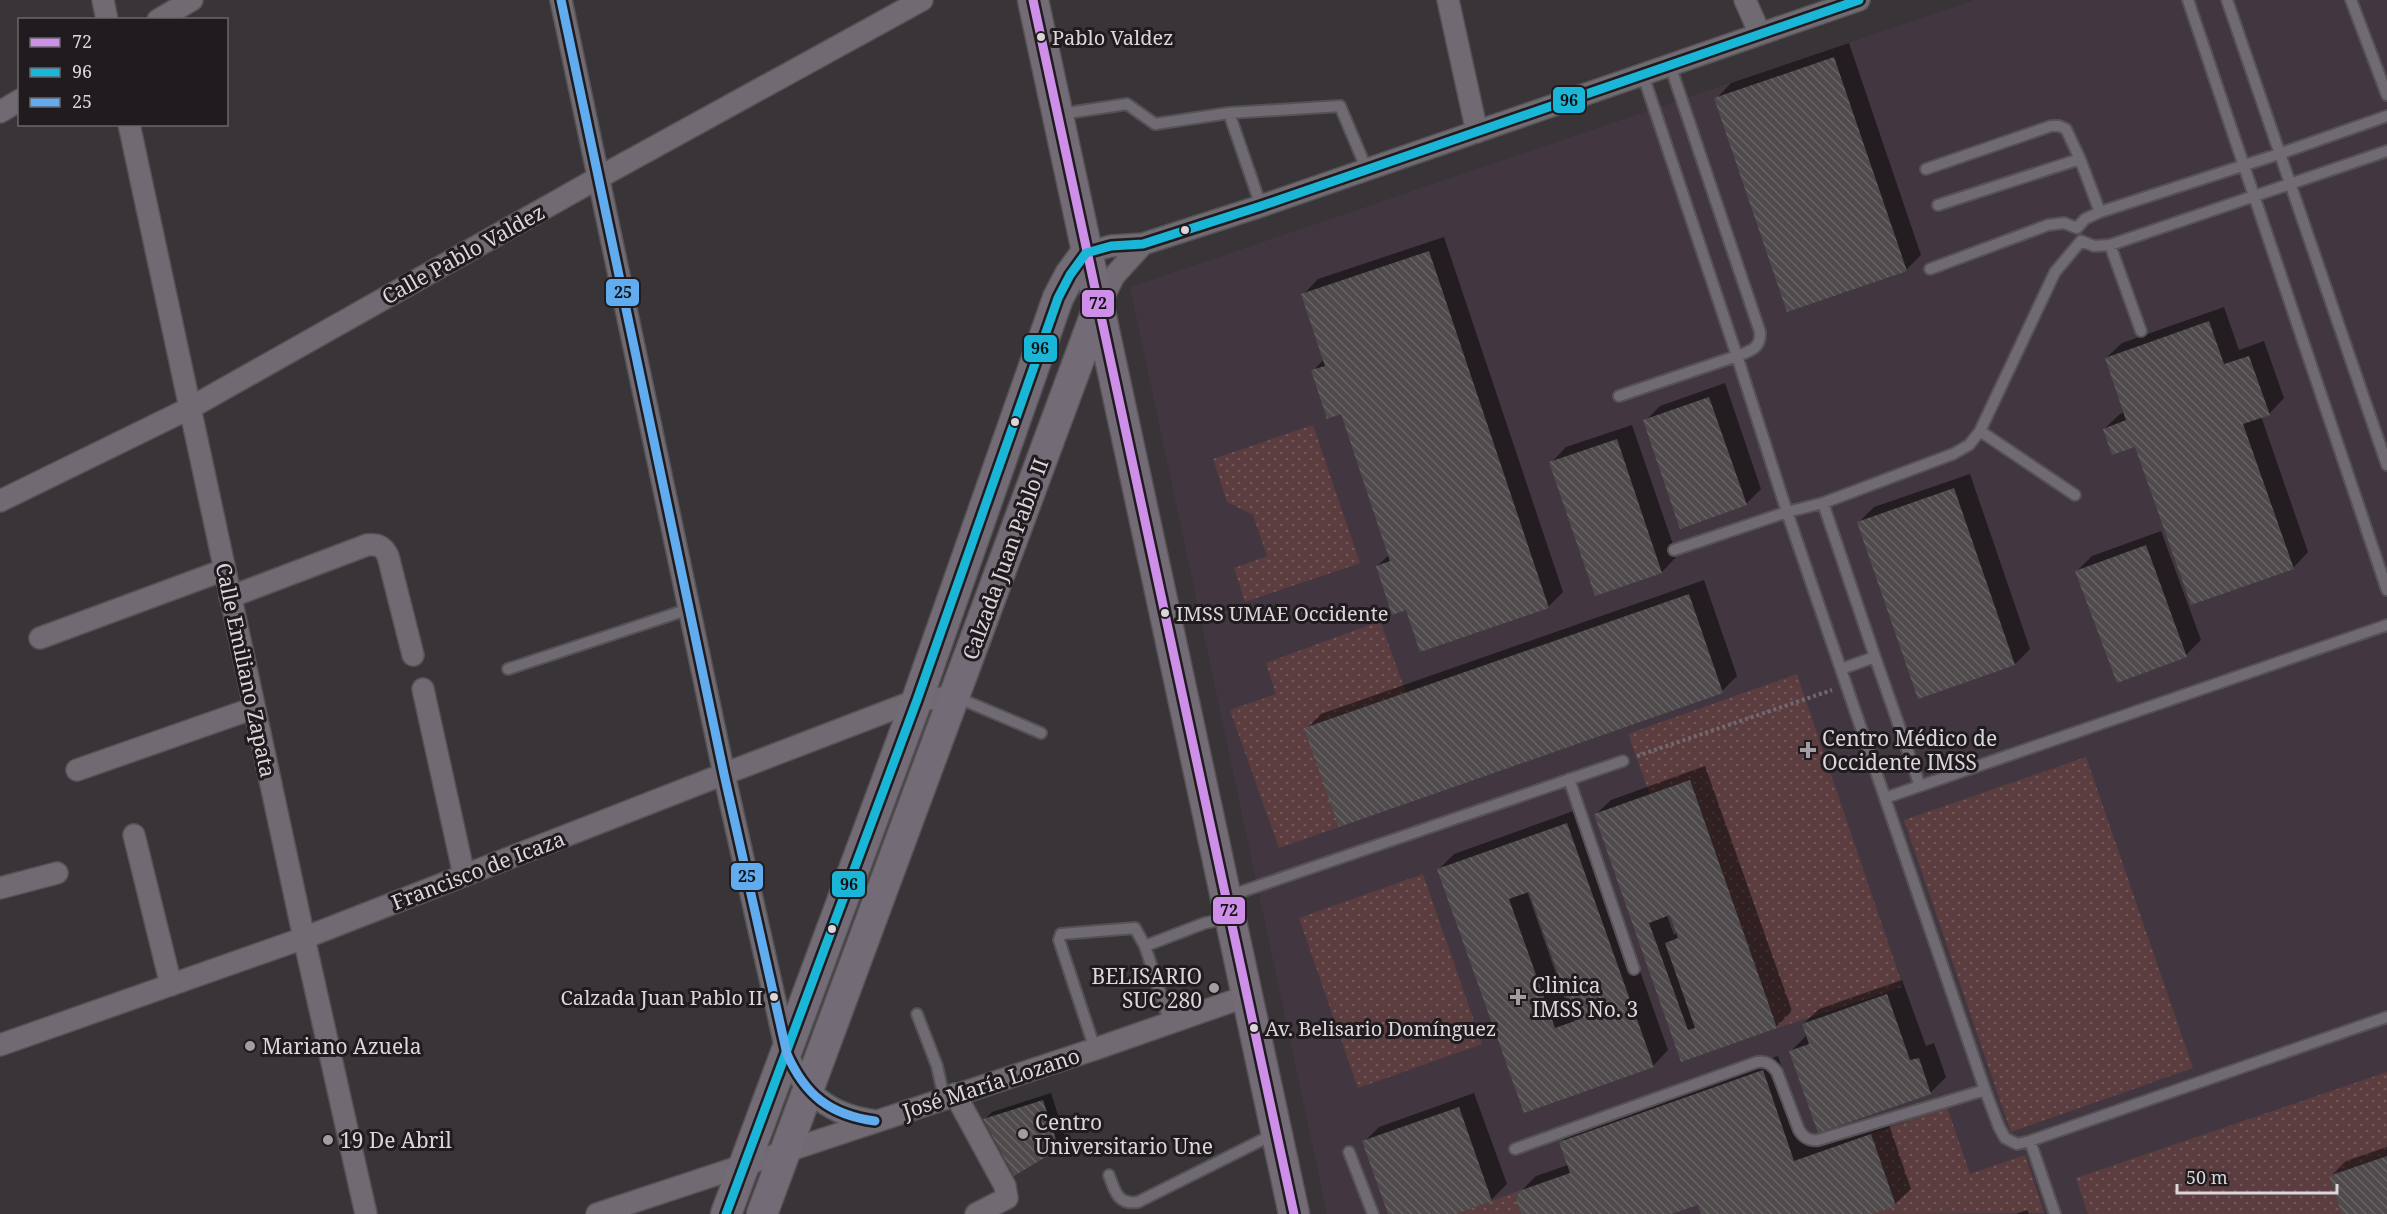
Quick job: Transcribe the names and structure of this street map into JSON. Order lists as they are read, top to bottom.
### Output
{
  "streets": {
    "main road": ["Calzada Juan Pablo II"],
    "street": [
      "Calle Pablo Valdez",
      "Calle Emiliano Zapata",
      "Francisco de Icaza",
      "José María Lozano"
    ]
  },
  "crossings": [
    ["Calle Pablo Valdez", "Calle Emiliano Zapata"],
    ["Calzada Juan Pablo II", "Francisco de Icaza"],
    ["Calzada Juan Pablo II", "José María Lozano"],
    ["Calle Emiliano Zapata", "Francisco de Icaza"]
  ],
  "places": {
    "other": [
      "Pablo Valdez",
      "IMSS UMAE Occidente",
      "BELISARIO SUC 280",
      "Calzada Juan Pablo II",
      "Av. Belisario Domínguez",
      "Mariano Azuela",
      "Centro Universitario Une",
      "19 De Abril"
    ],
    "health": ["Centro Médico de Occidente IMSS", "Clinica IMSS No. 3"]
  },
  "lines": ["transit line 72", "transit line 96", "transit line 25"],
  "legend": ["72", "96", "25"],
  "scale_bar": "50 m"
}
